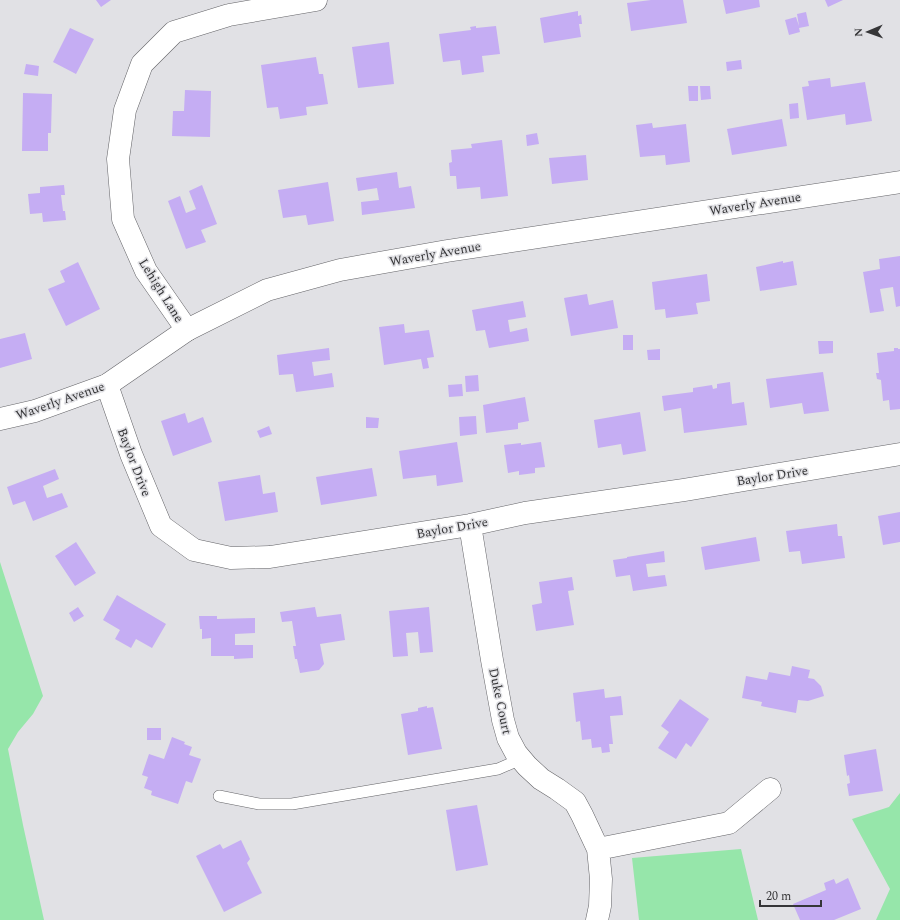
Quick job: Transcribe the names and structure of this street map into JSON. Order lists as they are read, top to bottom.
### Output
{
  "streets": {
    "street": [
      "Waverly Avenue",
      "Lehigh Lane",
      "Baylor Drive",
      "Duke Court"
    ]
  },
  "crossings": [
    ["Waverly Avenue", "Lehigh Lane"],
    ["Waverly Avenue", "Baylor Drive"],
    ["Baylor Drive", "Duke Court"]
  ],
  "scale_bar": "20 m",
  "north": "left"
}
